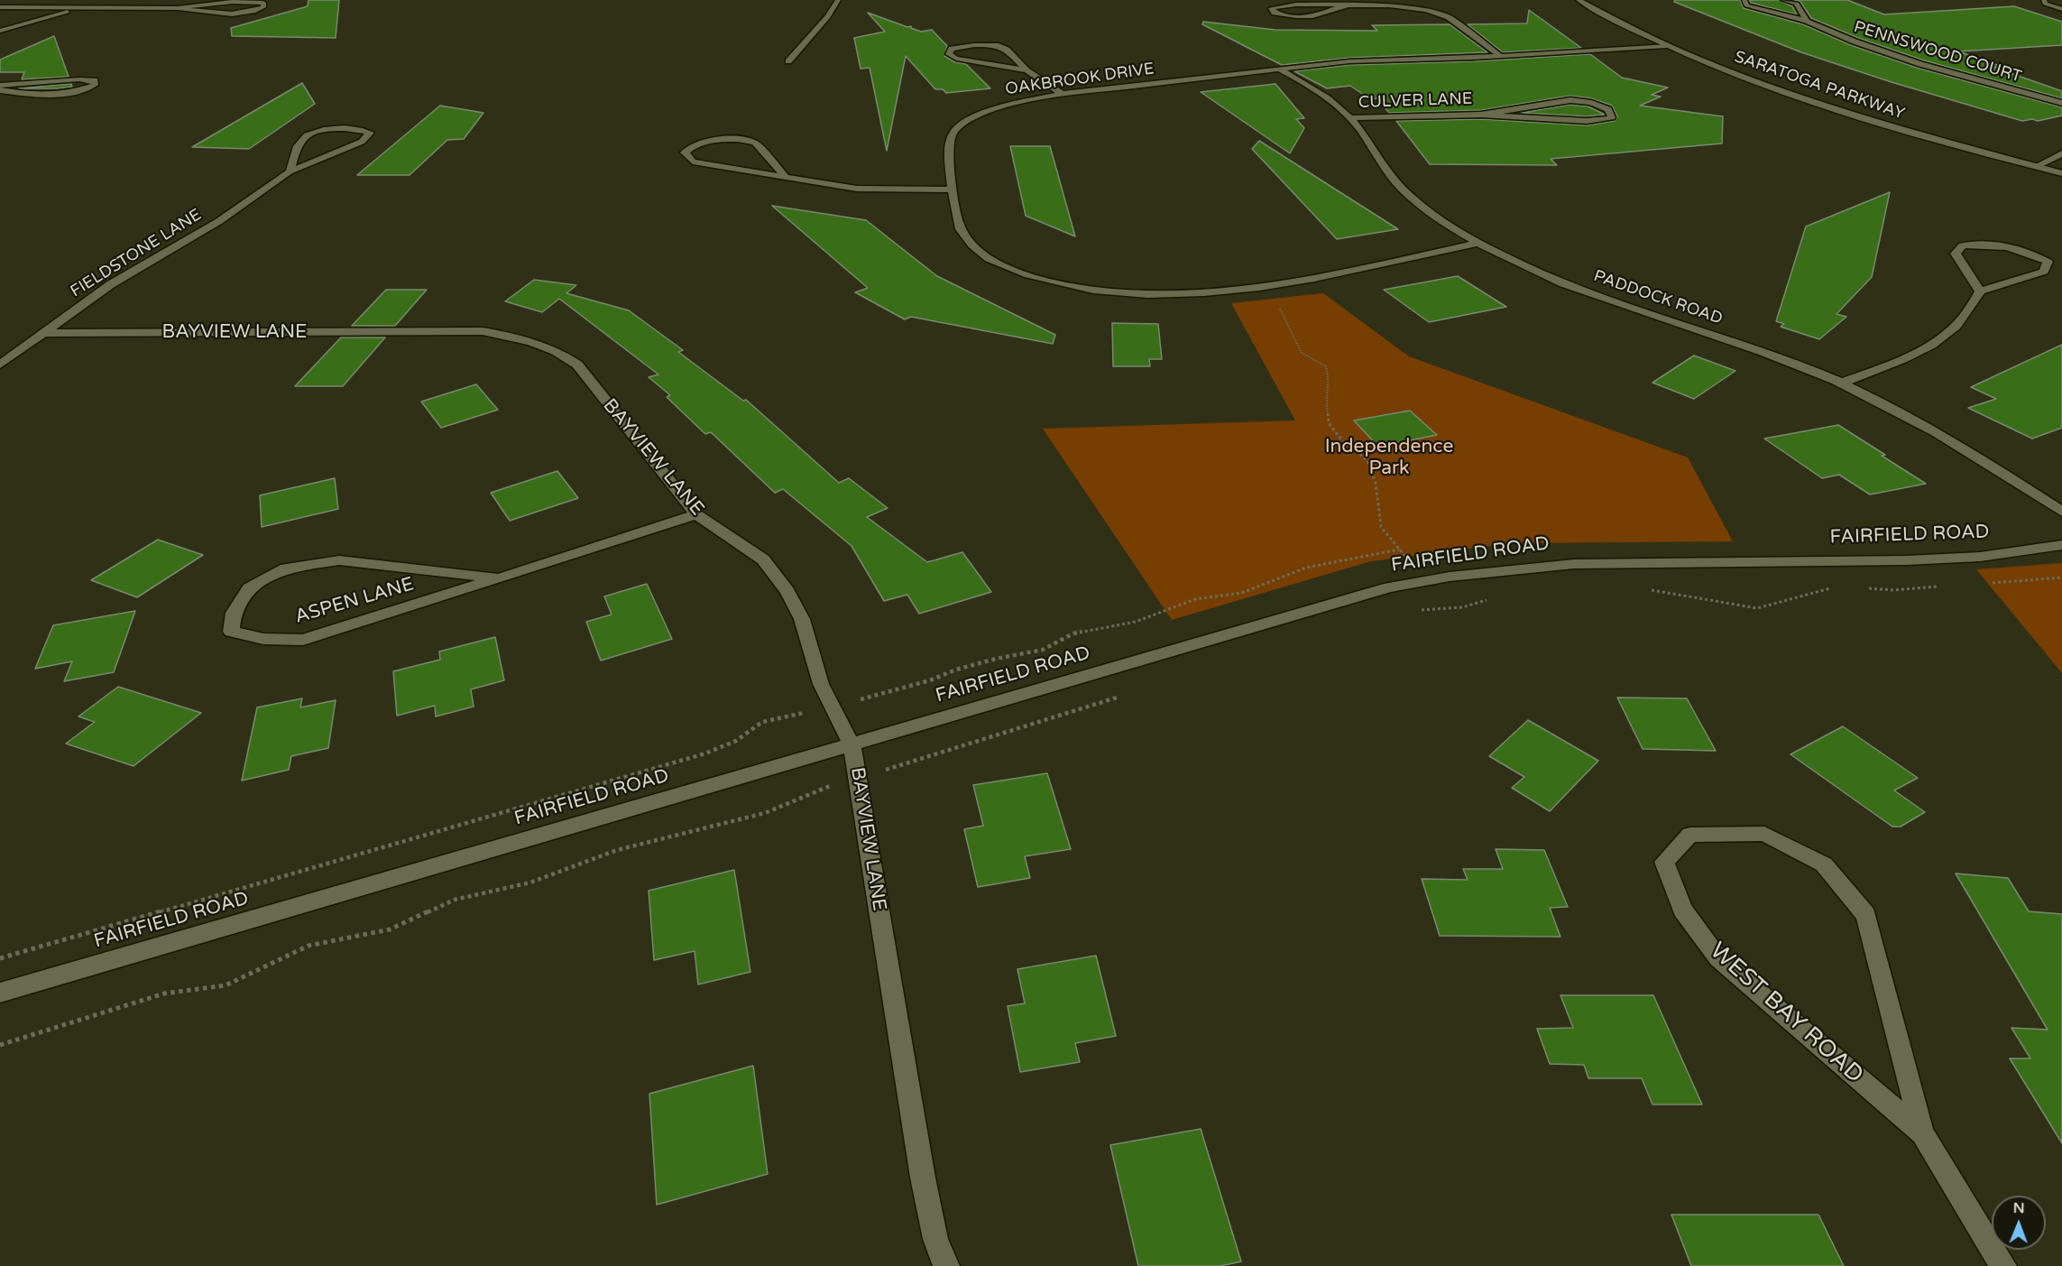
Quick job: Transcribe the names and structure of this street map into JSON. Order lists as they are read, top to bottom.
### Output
{
  "streets": {
    "street": [
      "PENNSWOOD COURT",
      "OAKBROOK DRIVE",
      "SARATOGA PARKWAY",
      "CULVER LANE",
      "FIELDSTONE LANE",
      "PADDOCK ROAD",
      "BAYVIEW LANE",
      "FAIRFIELD ROAD",
      "ASPEN LANE",
      "WEST BAY ROAD"
    ]
  },
  "crossings": [
    ["OAKBROOK DRIVE", "SARATOGA PARKWAY"],
    ["OAKBROOK DRIVE", "PADDOCK ROAD"],
    ["CULVER LANE", "PADDOCK ROAD"],
    ["FIELDSTONE LANE", "BAYVIEW LANE"],
    ["BAYVIEW LANE", "FAIRFIELD ROAD"],
    ["BAYVIEW LANE", "ASPEN LANE"]
  ],
  "parks": ["Independence Park"],
  "north": "top"
}
